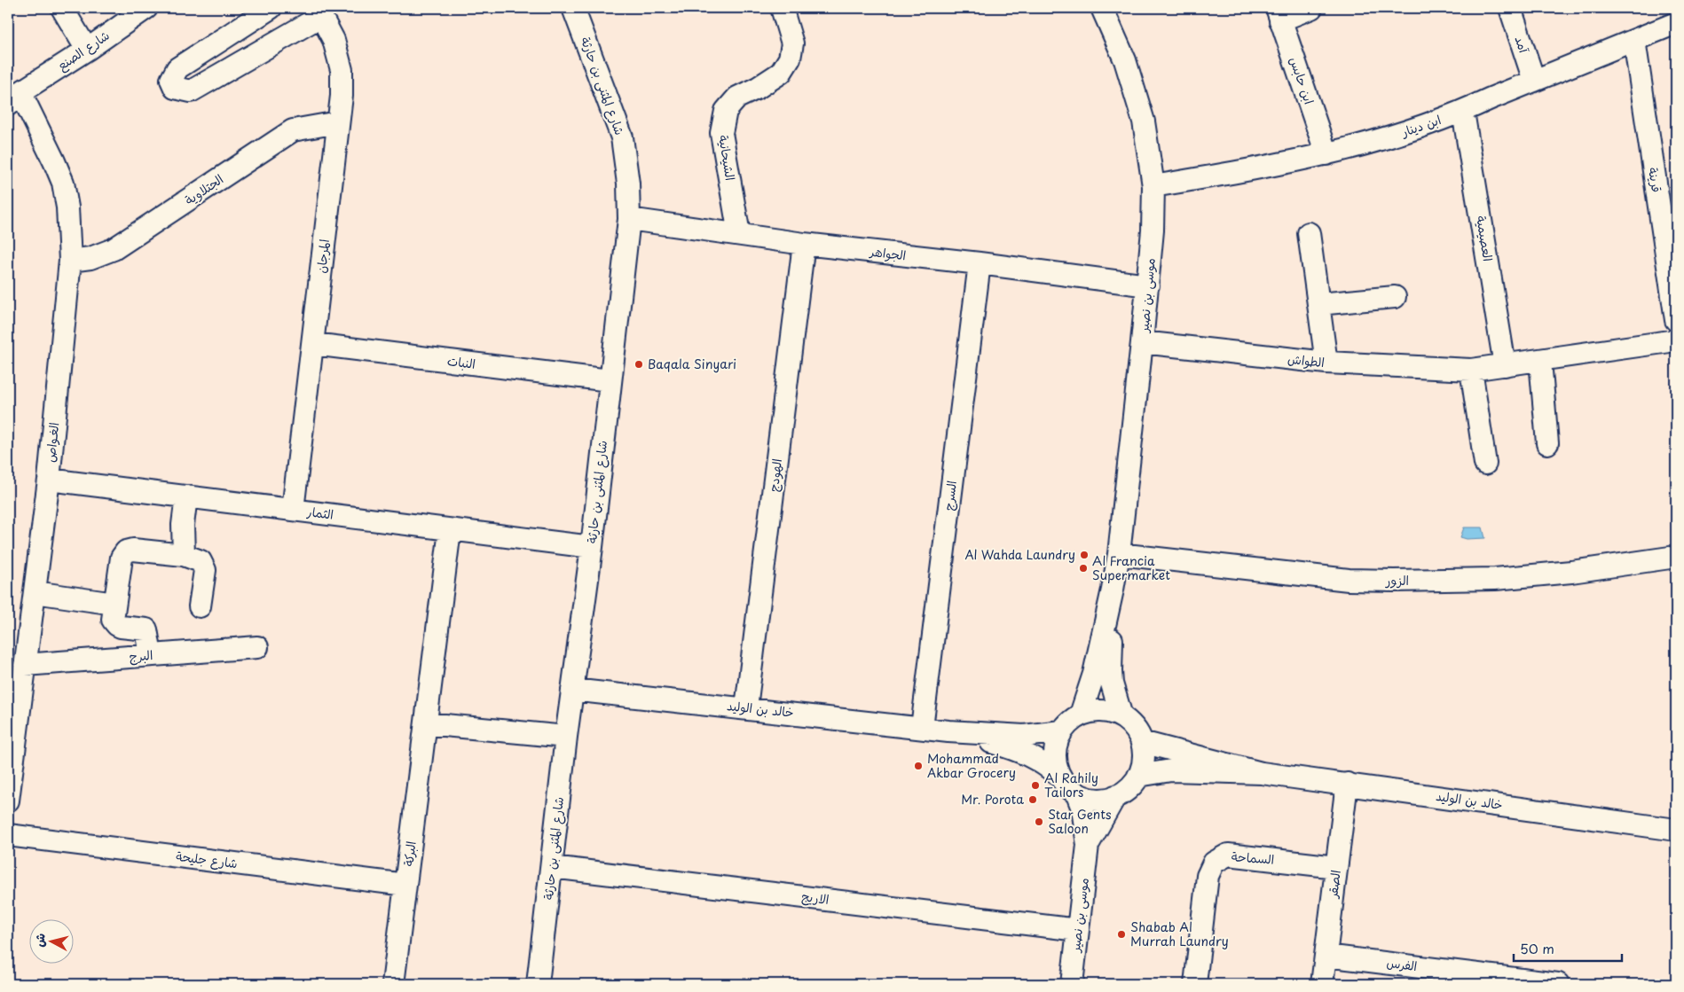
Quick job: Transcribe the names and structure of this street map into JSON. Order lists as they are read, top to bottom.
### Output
{
  "streets": {
    "street": [
      "آمد",
      "شارع الصنع",
      "ابن حابس",
      "شارع المثنى بن حارثة",
      "ابن دينار",
      "الشيحانية",
      "قرينة",
      "الجتلاوية",
      "العصيمية",
      "الجواهر",
      "المرجان",
      "موسى بن نصير",
      "الطواش",
      "النبات",
      "الغـواص",
      "الهودج",
      "السرج",
      "الثمار",
      "الزور",
      "البرج",
      "خالد بن الوليد",
      "البركة",
      "السماحة",
      "شارع جليحة",
      "الصقر",
      "الاريج",
      "الفرس"
    ]
  },
  "crossings": [
    ["آمد", "ابن دينار"],
    ["شارع الصنع", "الغـواص"],
    ["ابن حابس", "ابن دينار"],
    ["شارع المثنى بن حارثة", "الجواهر"],
    ["شارع المثنى بن حارثة", "النبات"],
    ["شارع المثنى بن حارثة", "الثمار"],
    ["شارع المثنى بن حارثة", "خالد بن الوليد"],
    ["شارع المثنى بن حارثة", "الاريج"],
    ["ابن دينار", "قرينة"],
    ["ابن دينار", "العصيمية"],
    ["ابن دينار", "موسى بن نصير"],
    ["الشيحانية", "الجواهر"],
    ["الجتلاوية", "المرجان"],
    ["الجتلاوية", "الغـواص"],
    ["العصيمية", "الطواش"],
    ["الجواهر", "موسى بن نصير"],
    ["الجواهر", "الهودج"],
    ["الجواهر", "السرج"],
    ["المرجان", "النبات"],
    ["المرجان", "الثمار"],
    ["موسى بن نصير", "الطواش"],
    ["موسى بن نصير", "الزور"],
    ["موسى بن نصير", "خالد بن الوليد"],
    ["موسى بن نصير", "الاريج"],
    ["الغـواص", "الثمار"],
    ["الغـواص", "البرج"],
    ["الهودج", "خالد بن الوليد"],
    ["السرج", "خالد بن الوليد"],
    ["الثمار", "البركة"],
    ["خالد بن الوليد", "الصقر"],
    ["البركة", "شارع جليحة"],
    ["السماحة", "الصقر"],
    ["الصقر", "الفرس"]
  ],
  "places": [
    "Baqala Sinyari",
    "Al Wahda Laundry",
    "Al Francia Supermarket",
    "Mohammad Akbar Grocery",
    "Al Rahily Tailors",
    "Mr. Porota",
    "Star Gents Saloon",
    "Shabab Al Murrah Laundry"
  ],
  "scale_bar": "50 m",
  "north": "left"
}
